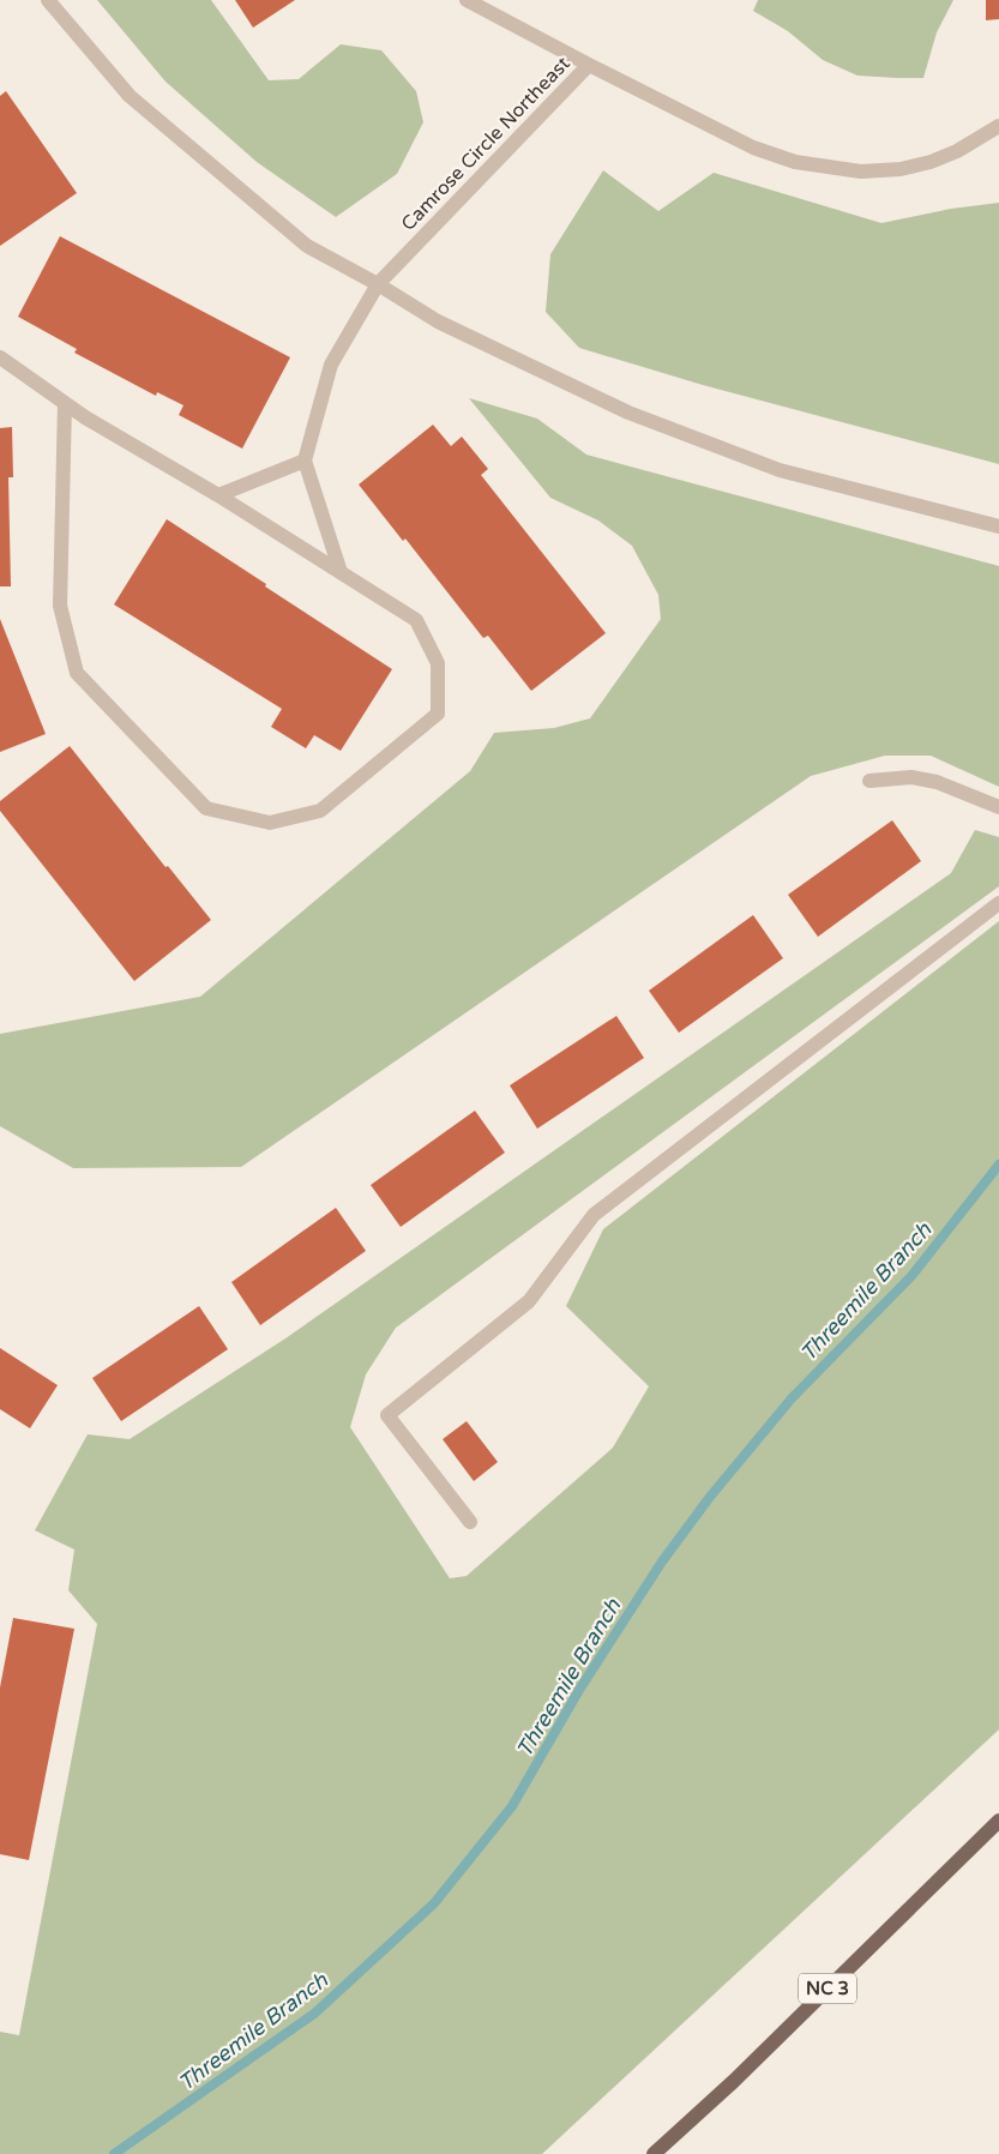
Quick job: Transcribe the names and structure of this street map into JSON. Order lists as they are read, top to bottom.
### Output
{
  "streets": {
    "main road": ["NC 3"],
    "street": ["Camrose Circle Northeast"]
  },
  "water": ["Threemile Branch"]
}
